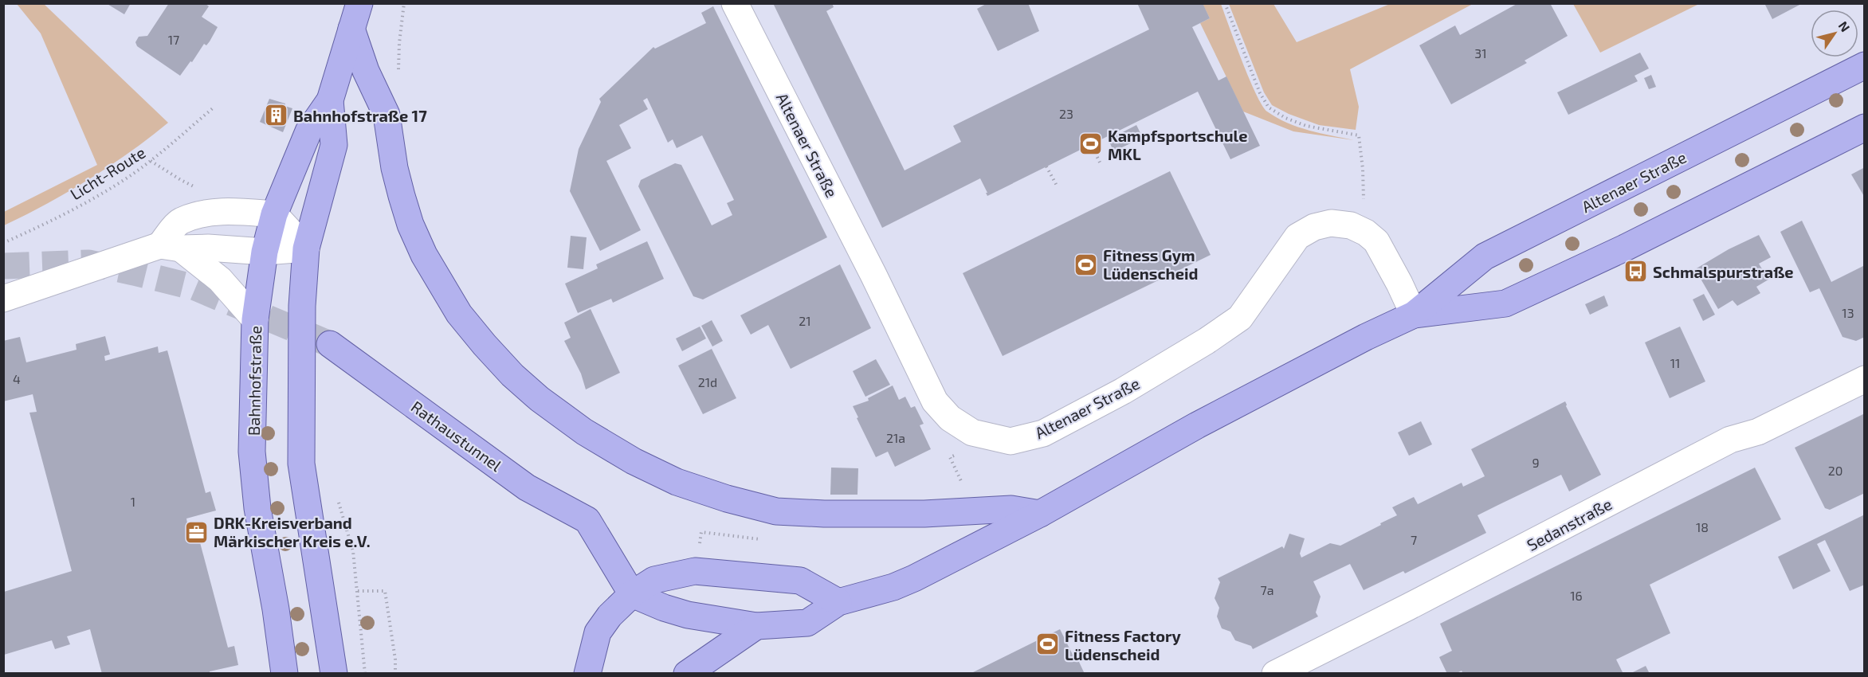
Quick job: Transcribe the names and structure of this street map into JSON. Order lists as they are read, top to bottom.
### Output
{
  "streets": {
    "main road": ["Altenaer Straße", "Bahnhofstraße", "Rathaustunnel"],
    "street": ["Sedanstraße"],
    "path": ["Licht-Route"]
  },
  "crossings": [
    ["Altenaer Straße", "Rathaustunnel"]
  ],
  "places": {
    "building": ["Bahnhofstraße 17"],
    "sports": ["Kampfsportschule MKL", "Fitness Gym Lüdenscheid", "Fitness Factory Lüdenscheid"],
    "bus stop": ["Schmalspurstraße"],
    "office": ["DRK-Kreisverband Märkischer Kreis e.V."]
  },
  "house_numbers": [
    "17",
    "31",
    "23",
    "13",
    "21",
    "11",
    "4",
    "21d",
    "21a",
    "9",
    "20",
    "1",
    "18",
    "7",
    "7a",
    "16"
  ],
  "north": "top right"
}
